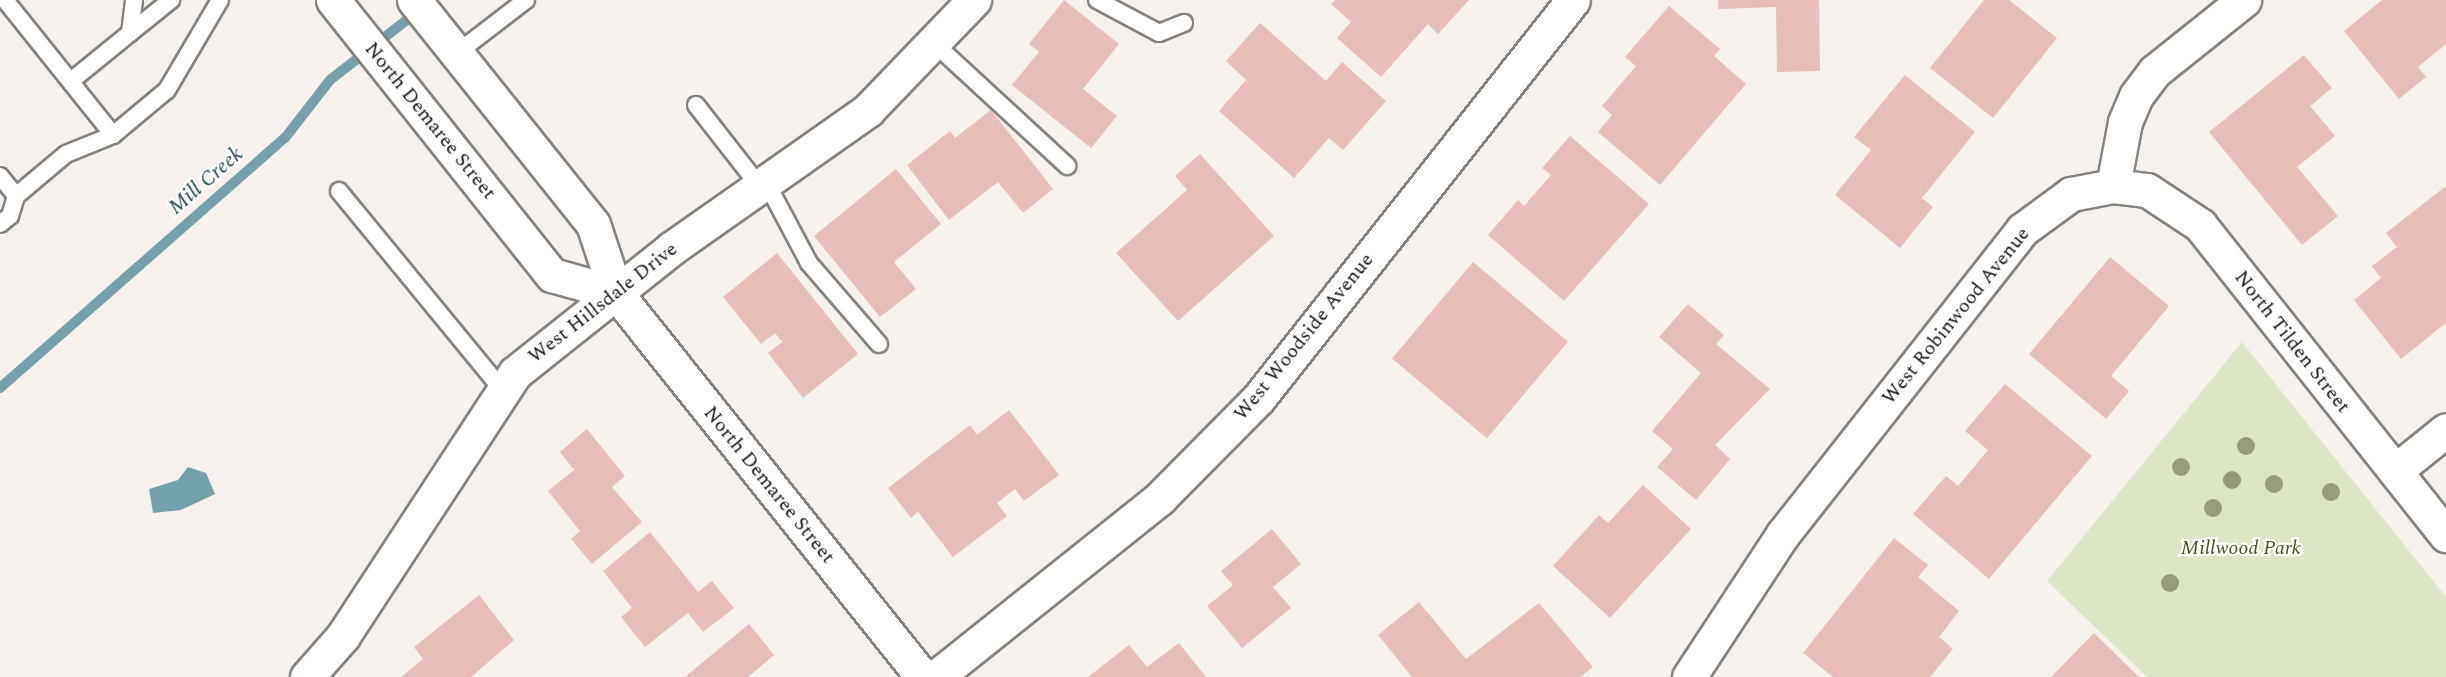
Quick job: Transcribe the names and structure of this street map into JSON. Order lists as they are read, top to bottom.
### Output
{
  "streets": {
    "street": [
      "North Demaree Street",
      "West Hillsdale Drive",
      "West Robinwood Avenue",
      "West Woodside Avenue",
      "North Tilden Street"
    ]
  },
  "crossings": [
    ["North Demaree Street", "West Hillsdale Drive"],
    ["West Robinwood Avenue", "North Tilden Street"]
  ],
  "water": ["Mill Creek"],
  "parks": ["Millwood Park"]
}
